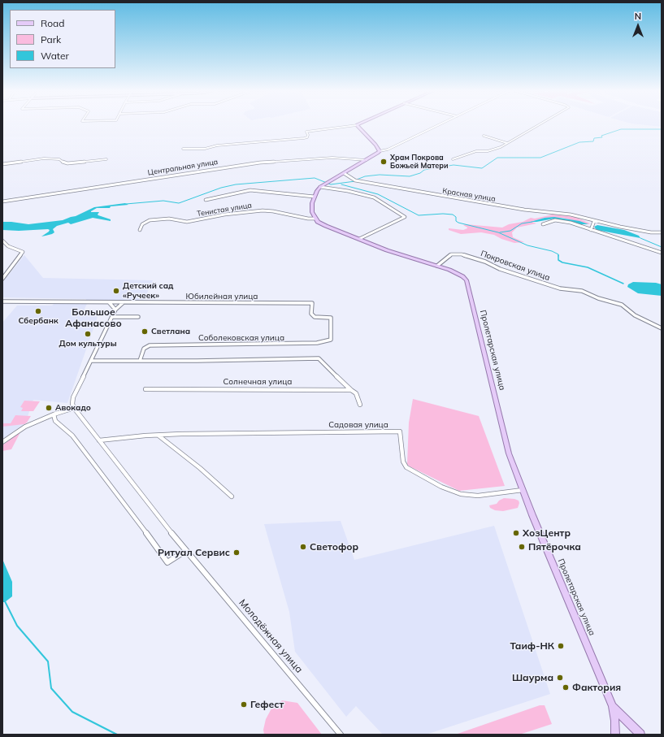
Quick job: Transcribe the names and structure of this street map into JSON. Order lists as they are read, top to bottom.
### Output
{
  "streets": {
    "main road": ["Пролетарская улица"],
    "street": [
      "Центральная улица",
      "Красная улица",
      "Тенистая улица",
      "Покровская улица",
      "Юбилейная улица",
      "Соболековская улица",
      "Солнечная улица",
      "Садовая улица",
      "Молодёжная улица"
    ]
  },
  "crossings": [
    ["Тенистая улица", "Пролетарская улица"],
    ["Покровская улица", "Пролетарская улица"],
    ["Юбилейная улица", "Соболековская улица"],
    ["Пролетарская улица", "Садовая улица"]
  ],
  "districts": ["Большое Афанасово"],
  "places": [
    "Храм Покрова Божьей Матери",
    "Детский сад «Ручеек»",
    "Сбербанк",
    "Светлана",
    "Дом культуры",
    "Авокадо",
    "ХозЦентр",
    "Светофор",
    "Пятёрочка",
    "Ритуал Сервис",
    "Таиф-НК",
    "Шаурма",
    "Фактория",
    "Гефест"
  ],
  "legend": ["Road", "Park", "Water"],
  "north": "top"
}
